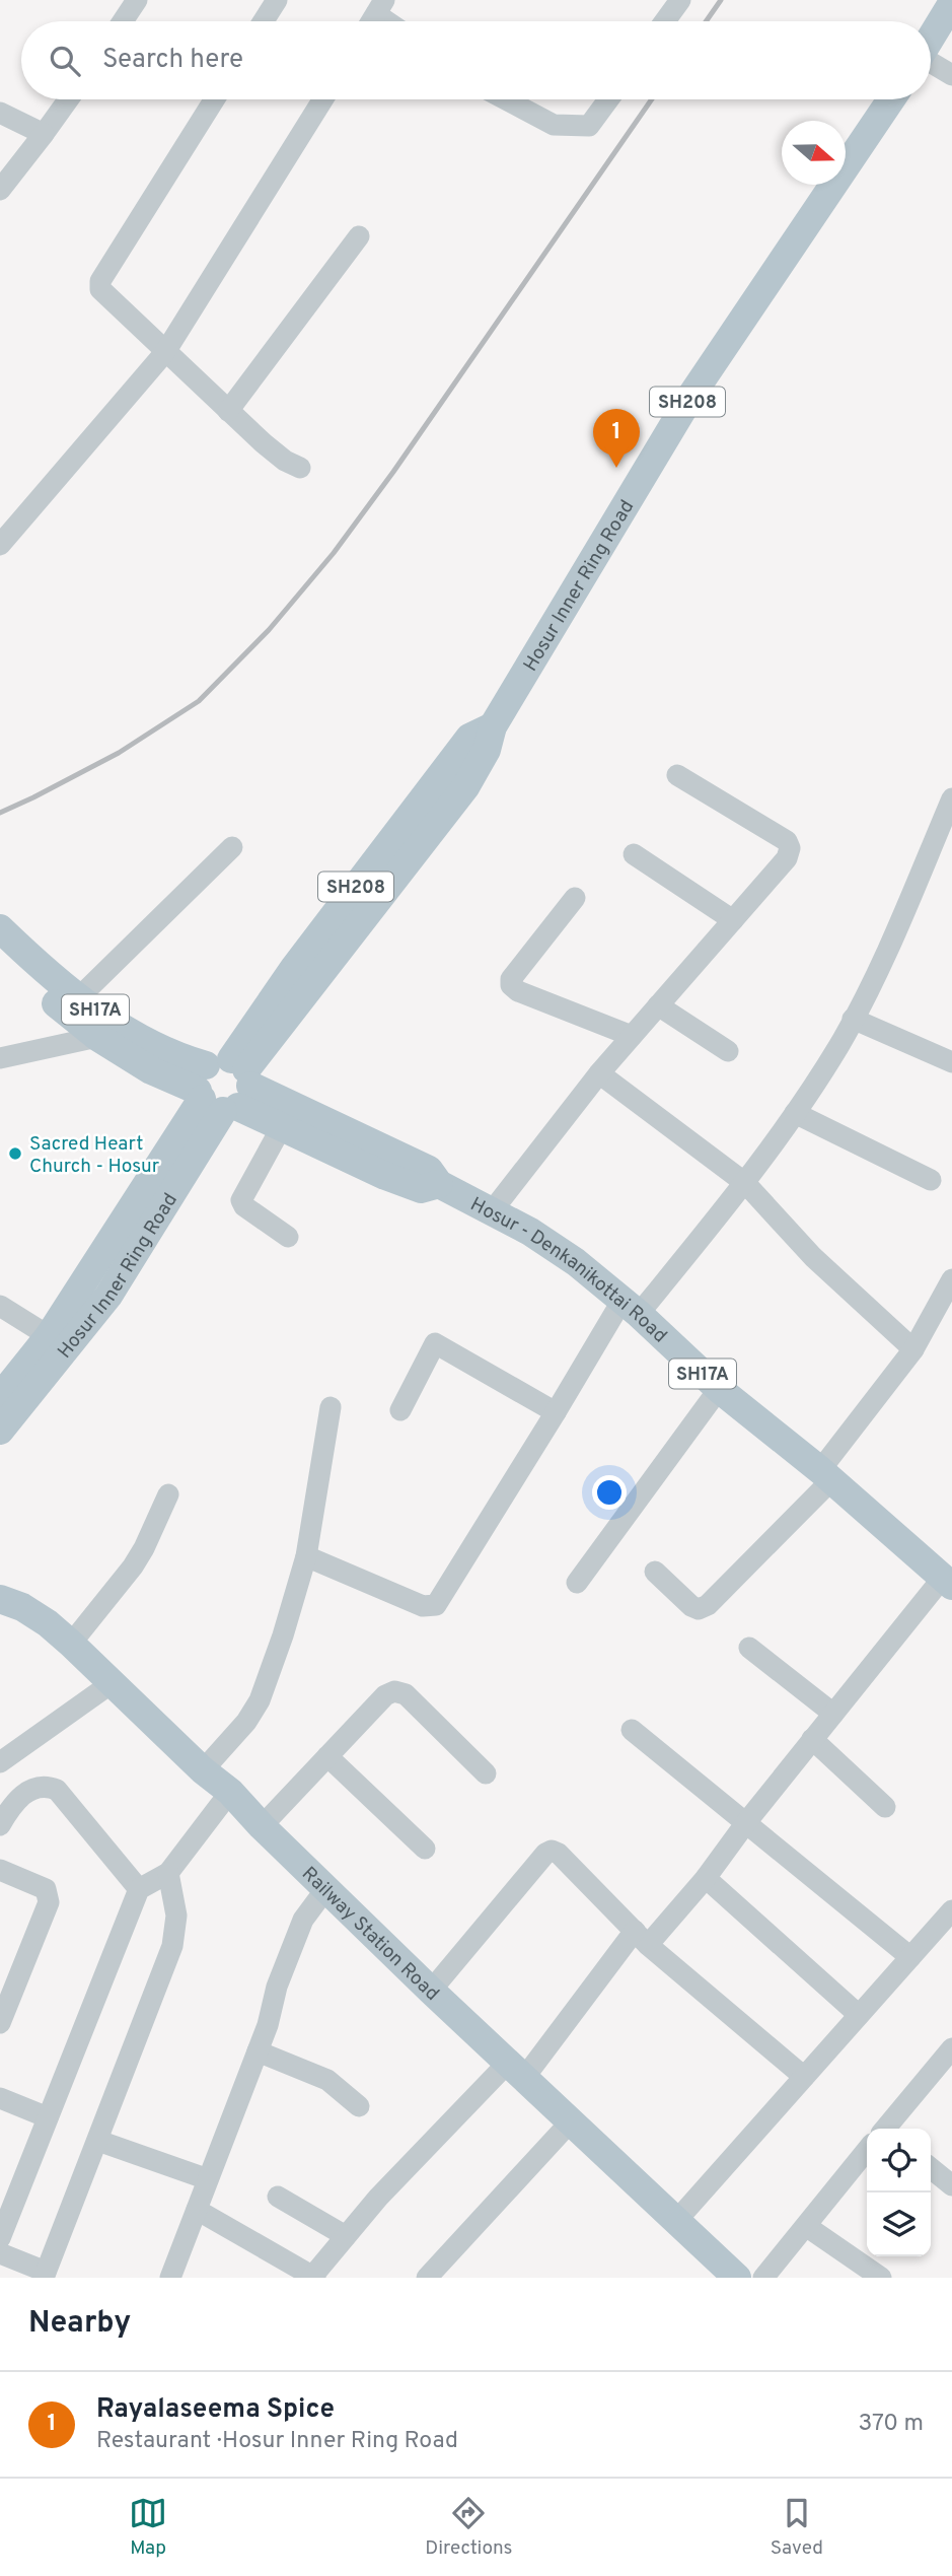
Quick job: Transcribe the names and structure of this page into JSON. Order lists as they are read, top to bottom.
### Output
{
  "streets": {
    "main road": [
      "SH208",
      "Hosur Inner Ring Road",
      "SH17A",
      "Hosur - Denkanikottai Road",
      "Railway Station Road"
    ]
  },
  "crossings": [
    ["Hosur Inner Ring Road", "Hosur - Denkanikottai Road"]
  ],
  "places": ["Sacred Heart Church - Hosur"],
  "north": "right",
  "page": {
    "search": "Search here",
    "pins": "1",
    "heading": "Nearby",
    "list": [
      {
        "mark": "1",
        "name": "Rayalaseema Spice",
        "note": "Restaurant · Hosur Inner Ring Road",
        "value": "370 m"
      }
    ],
    "nav": ["Map", "Directions", "Saved"]
  }
}
